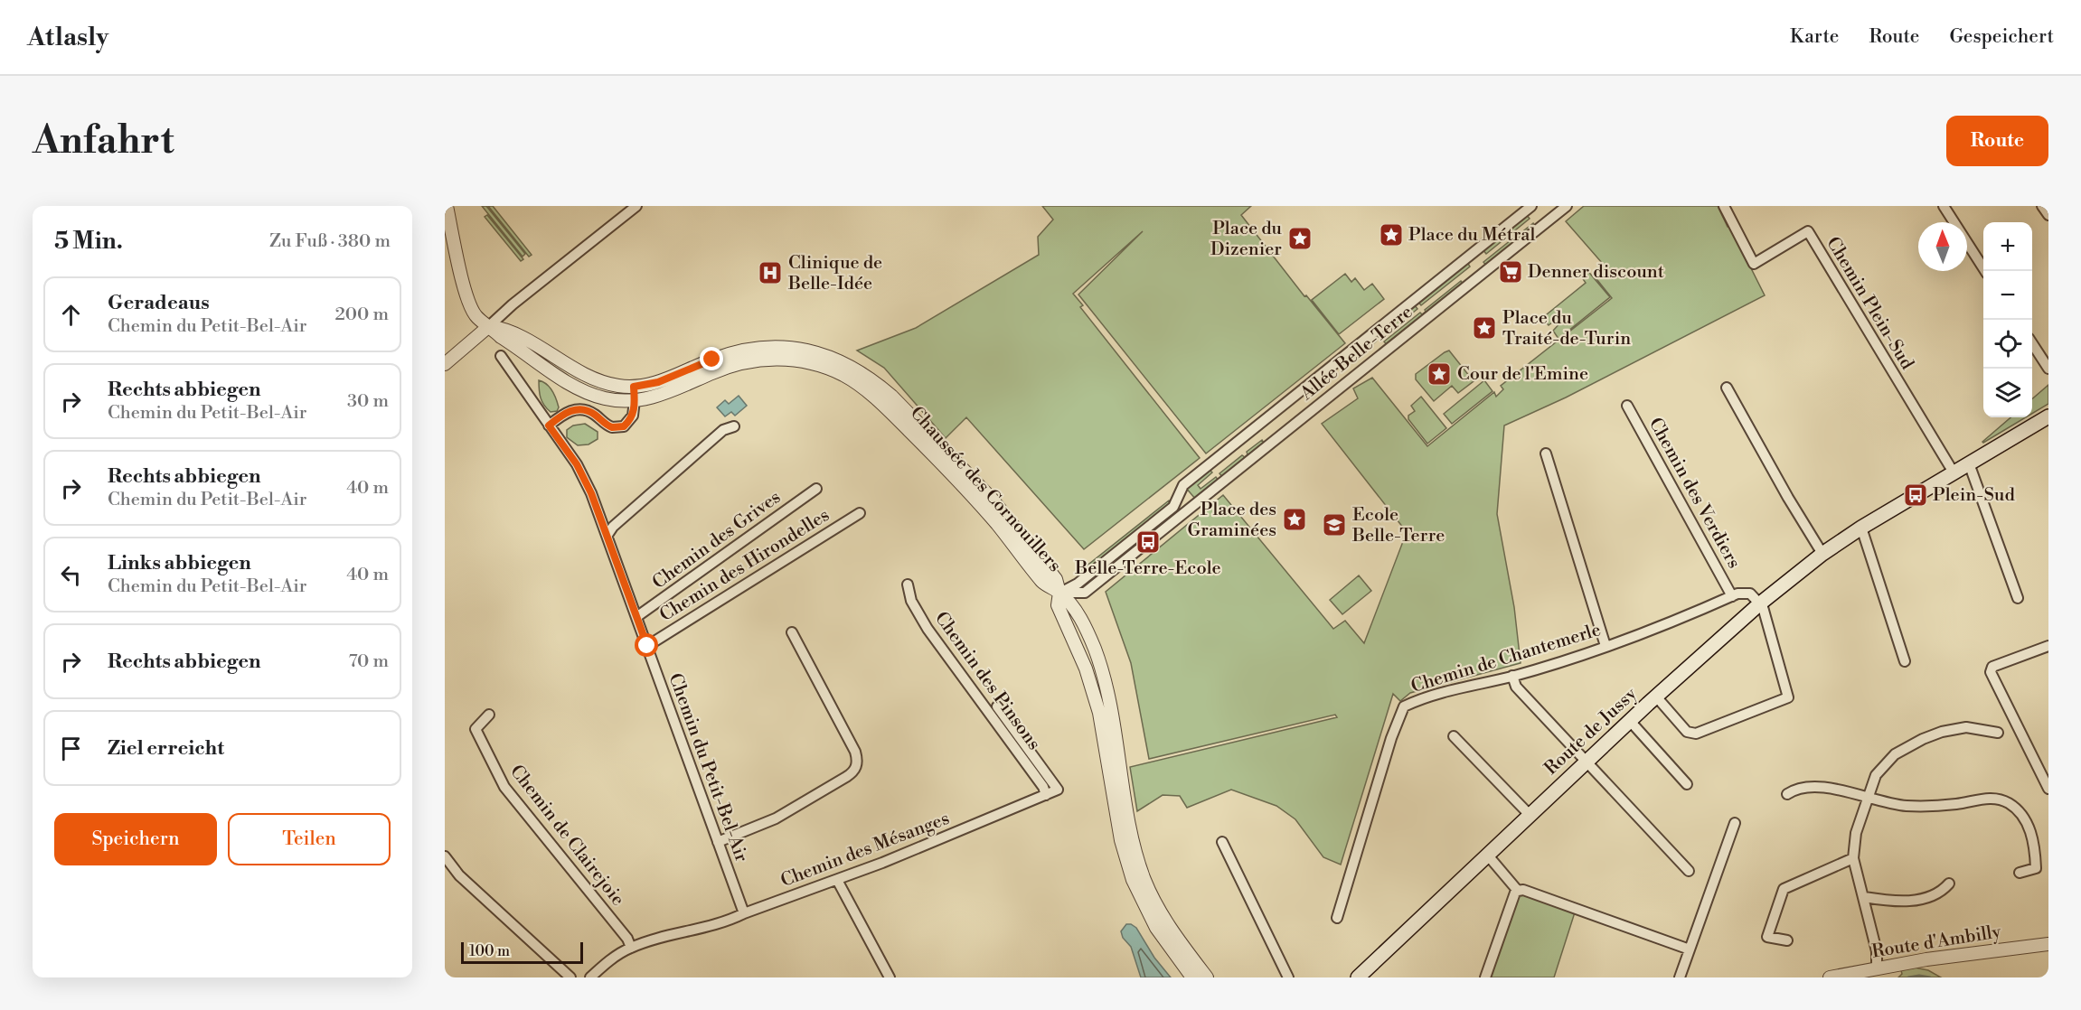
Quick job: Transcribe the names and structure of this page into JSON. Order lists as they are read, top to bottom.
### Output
{
  "streets": {
    "main road": ["Route de Jussy"],
    "street": [
      "Chemin Plein-Sud",
      "Allée Belle-Terre",
      "Chaussée des Cornouillers",
      "Chemin des Verdiers",
      "Chemin des Grives",
      "Chemin des Hirondelles",
      "Chemin de Chantemerle",
      "Chemin des Pinsons",
      "Chemin du Petit-Bel-Air",
      "Chemin de Clairejoie",
      "Chemin des Mésanges",
      "Route d'Ambilly"
    ]
  },
  "crossings": [
    ["Chemin Plein-Sud", "Route de Jussy"],
    ["Allée Belle-Terre", "Chaussée des Cornouillers"],
    ["Chemin des Verdiers", "Chemin de Chantemerle"],
    ["Chemin des Grives", "Chemin du Petit-Bel-Air"],
    ["Chemin des Hirondelles", "Chemin du Petit-Bel-Air"],
    ["Chemin des Pinsons", "Chemin des Mésanges"],
    ["Chemin du Petit-Bel-Air", "Chemin des Mésanges"],
    ["Chemin de Clairejoie", "Chemin des Mésanges"]
  ],
  "places": {
    "place": [
      "Place du Métral",
      "Place du Dizenier",
      "Place du Traité-de-Turin",
      "Cour de l'Emine",
      "Place des Graminées"
    ],
    "supermarket": ["Denner discount"],
    "hospital": ["Clinique de Belle-Idée"],
    "bus stop": ["Plein-Sud", "Belle-Terre-Ecole"],
    "school or university": ["Ecole Belle-Terre"]
  },
  "scale_bar": "100 m",
  "north": "top",
  "page": {
    "header": "Atlasly",
    "nav": ["Karte", "Route", "Gespeichert"],
    "buttons": [
      "Route",
      ["Speichern", "Teilen"]
    ],
    "title": "Anfahrt",
    "heading": ["5 Min.", "Zu Fuß · 380 m"],
    "map_buttons": ["+", "−"],
    "list": [
      ["Geradeaus", "Chemin du Petit-Bel-Air", "200 m"],
      ["Rechts abbiegen", "Chemin du Petit-Bel-Air", "30 m"],
      ["Rechts abbiegen", "Chemin du Petit-Bel-Air", "40 m"],
      ["Links abbiegen", "Chemin du Petit-Bel-Air", "40 m"],
      ["Rechts abbiegen", "70 m"],
      "Ziel erreicht"
    ],
    "scale": "100 m"
  }
}
